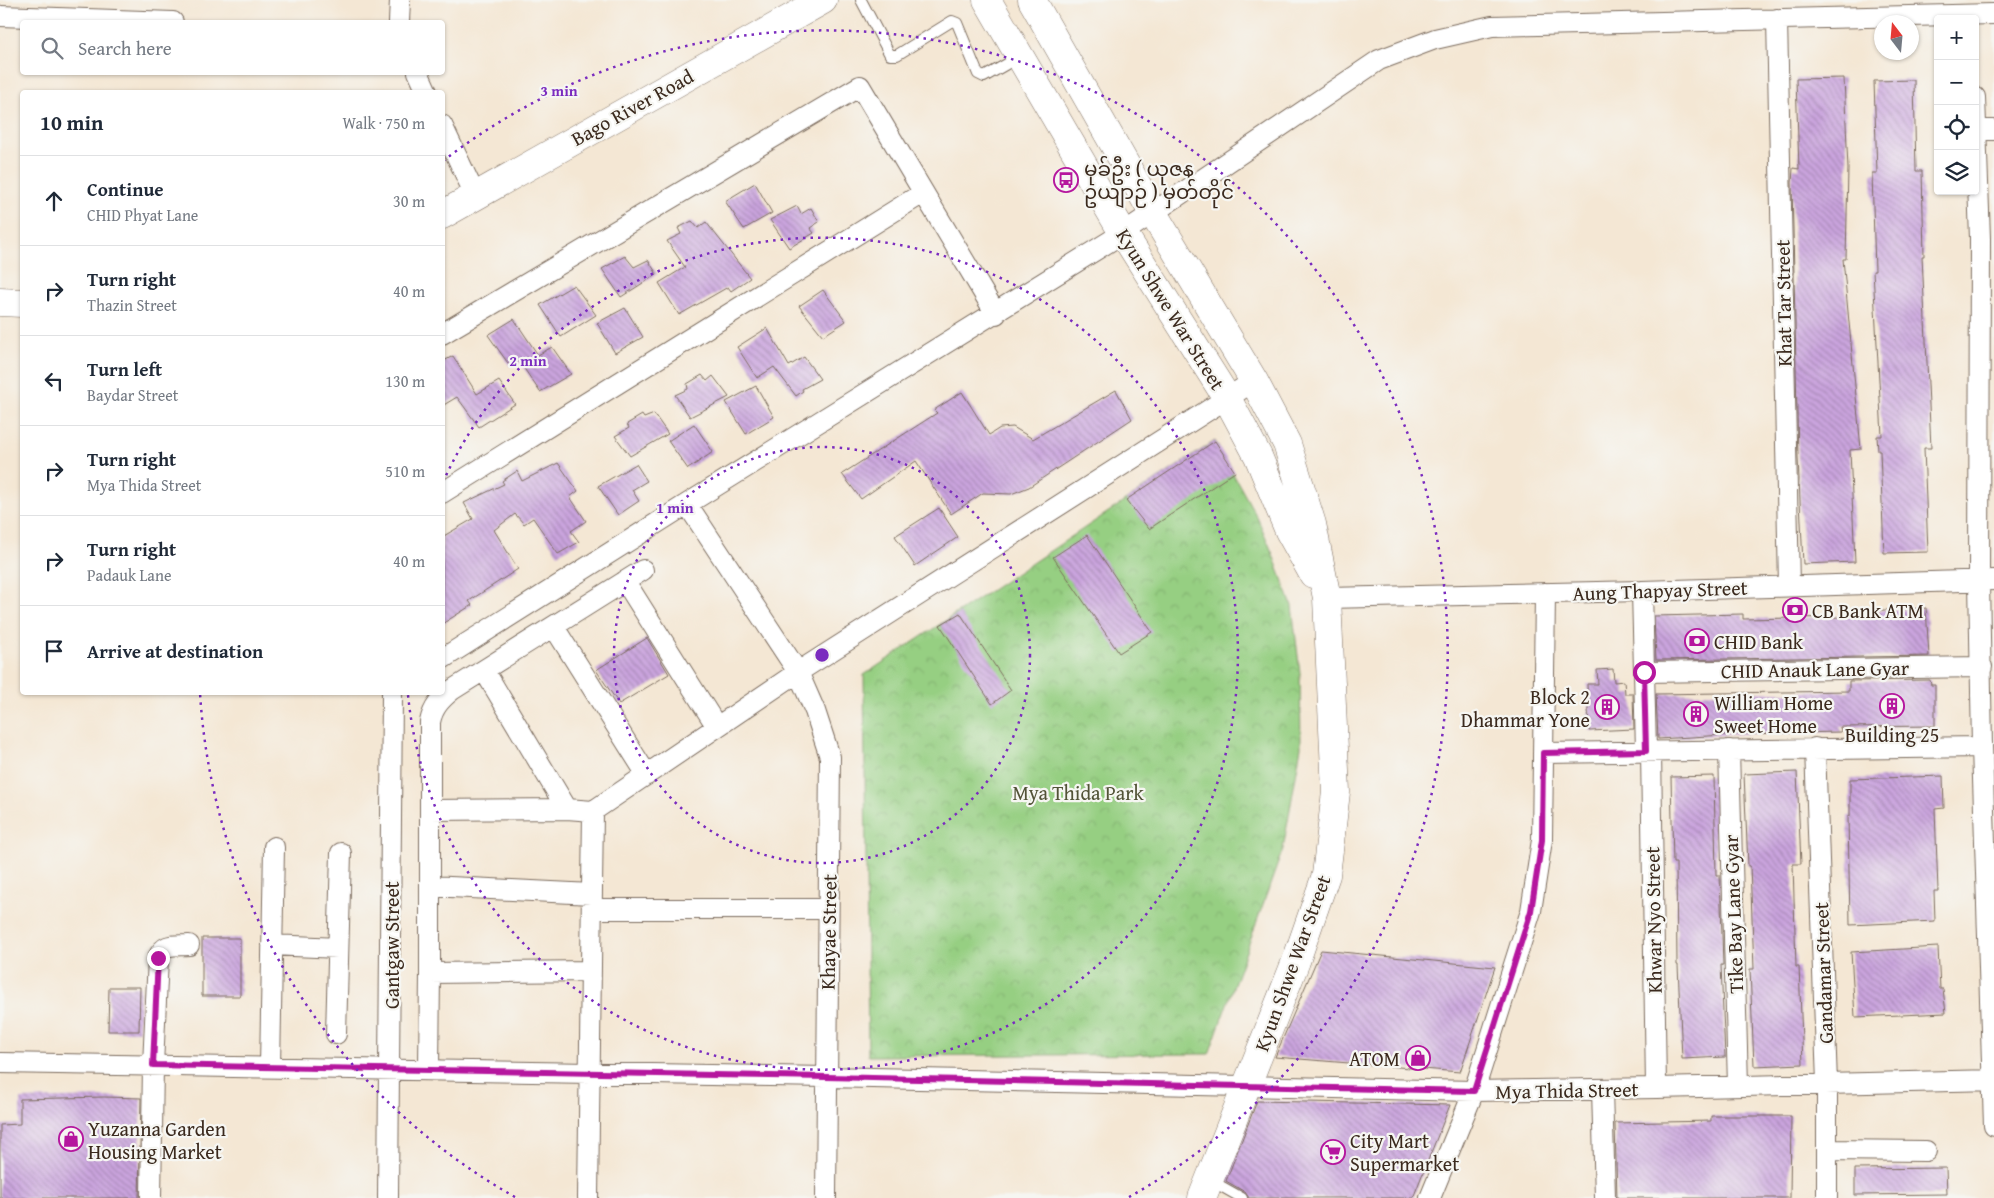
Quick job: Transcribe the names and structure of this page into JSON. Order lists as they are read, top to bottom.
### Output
{
  "streets": {
    "street": [
      "Bago River Road",
      "Khat Tar Street",
      "Kyun Shwe War Street",
      "Aung Thapyay Street",
      "CHID Anauk Lane Gyar",
      "Tike Bay Lane Gyar",
      "Khwar Nyo Street",
      "Khayae Street",
      "Gantgaw Street",
      "Gandamar Street",
      "Mya Thida Street"
    ]
  },
  "crossings": [
    ["Khat Tar Street", "Aung Thapyay Street"],
    ["Kyun Shwe War Street", "Aung Thapyay Street"],
    ["Kyun Shwe War Street", "Mya Thida Street"],
    ["Aung Thapyay Street", "Khwar Nyo Street"],
    ["CHID Anauk Lane Gyar", "Khwar Nyo Street"],
    ["Tike Bay Lane Gyar", "Mya Thida Street"],
    ["Khwar Nyo Street", "Mya Thida Street"],
    ["Khayae Street", "Mya Thida Street"],
    ["Gantgaw Street", "Mya Thida Street"],
    ["Gandamar Street", "Mya Thida Street"]
  ],
  "parks": ["Mya Thida Park"],
  "places": {
    "bus stop": ["မုခ်ဦး ( ယုဇန ဥယျာဉ် ) မှတ်တိုင်"],
    "bank": ["CB Bank ATM", "CHID Bank"],
    "building": ["Building 25", "Block 2 Dhammar Yone", "William Home Sweet Home"],
    "shop": ["ATOM", "Yuzanna Garden Housing Market"],
    "supermarket": ["City Mart Supermarket"]
  },
  "north": "top",
  "page": {
    "map_buttons": ["+", "−"],
    "search": "Search here",
    "heading": ["10 min", "Walk · 750 m"],
    "list": [
      ["Continue", "CHID Phyat Lane", "30 m"],
      ["Turn right", "Thazin Street", "40 m"],
      ["Turn left", "Baydar Street", "130 m"],
      ["Turn right", "Mya Thida Street", "510 m"],
      ["Turn right", "Padauk Lane", "40 m"],
      "Arrive at destination"
    ]
  },
  "rings": ["3 min", "2 min", "1 min"]
}
